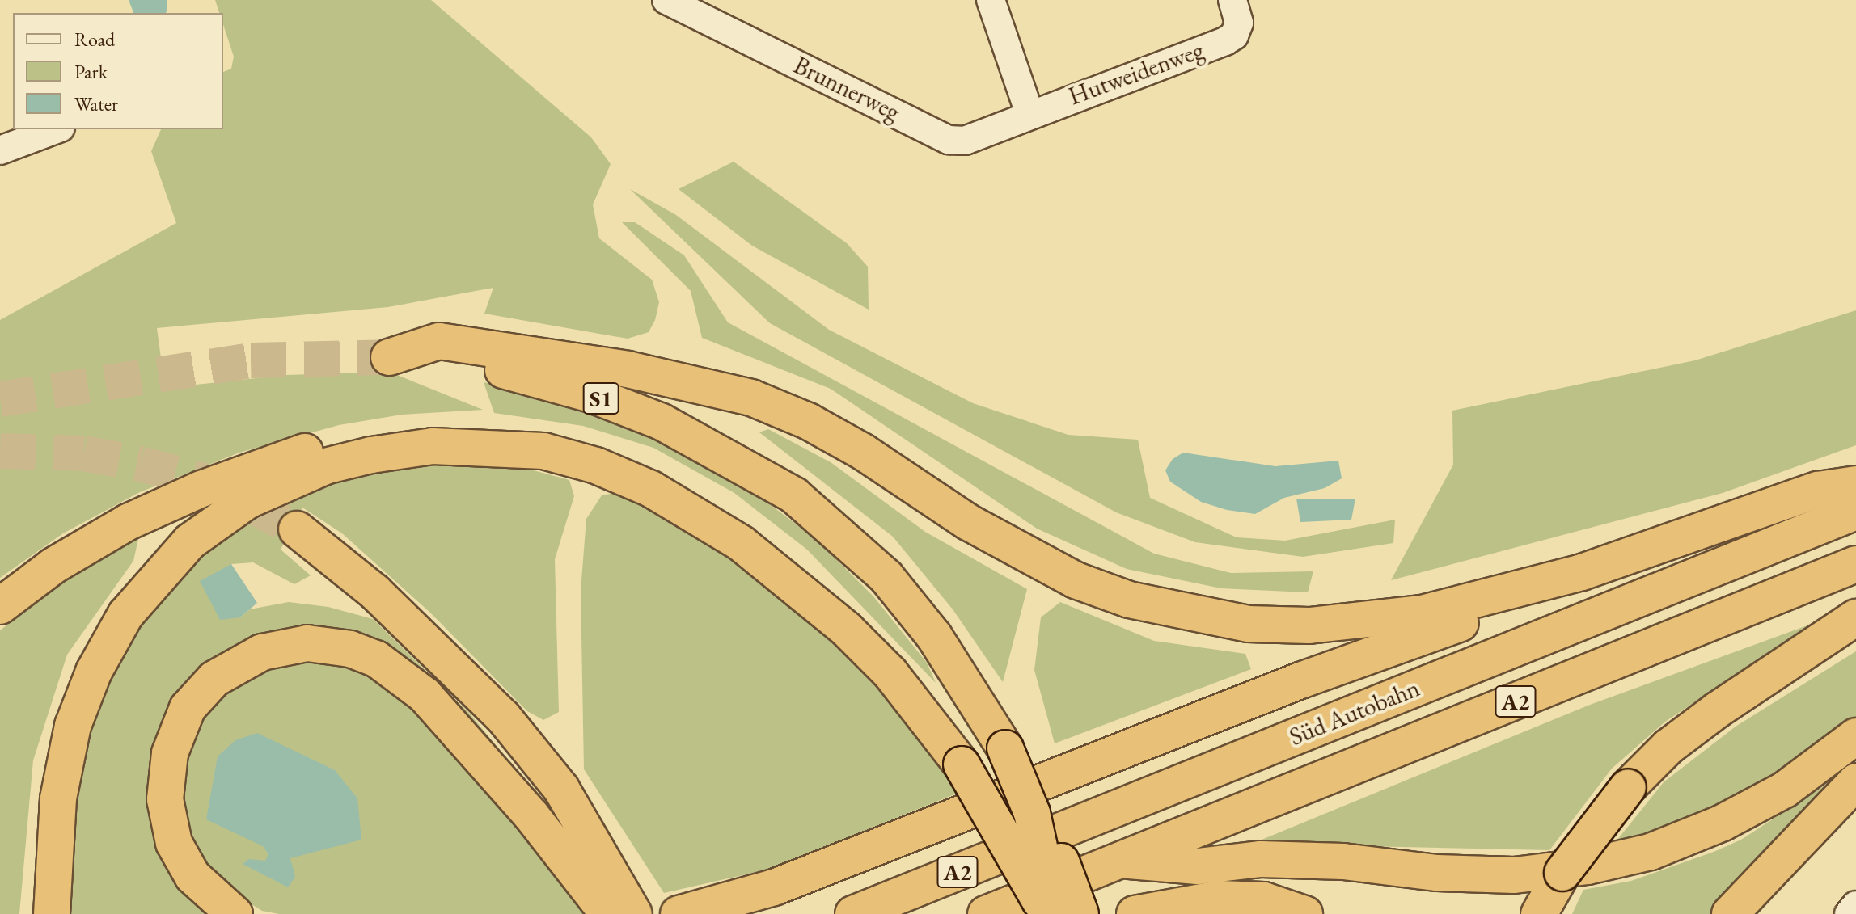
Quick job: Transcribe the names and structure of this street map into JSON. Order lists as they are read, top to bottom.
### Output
{
  "streets": {
    "highway": ["S1", "A2", "Süd Autobahn"],
    "street": ["Hutweidenweg", "Brunnerweg"]
  },
  "crossings": [
    ["Hutweidenweg", "Brunnerweg"]
  ],
  "legend": ["Road", "Park", "Water"]
}
